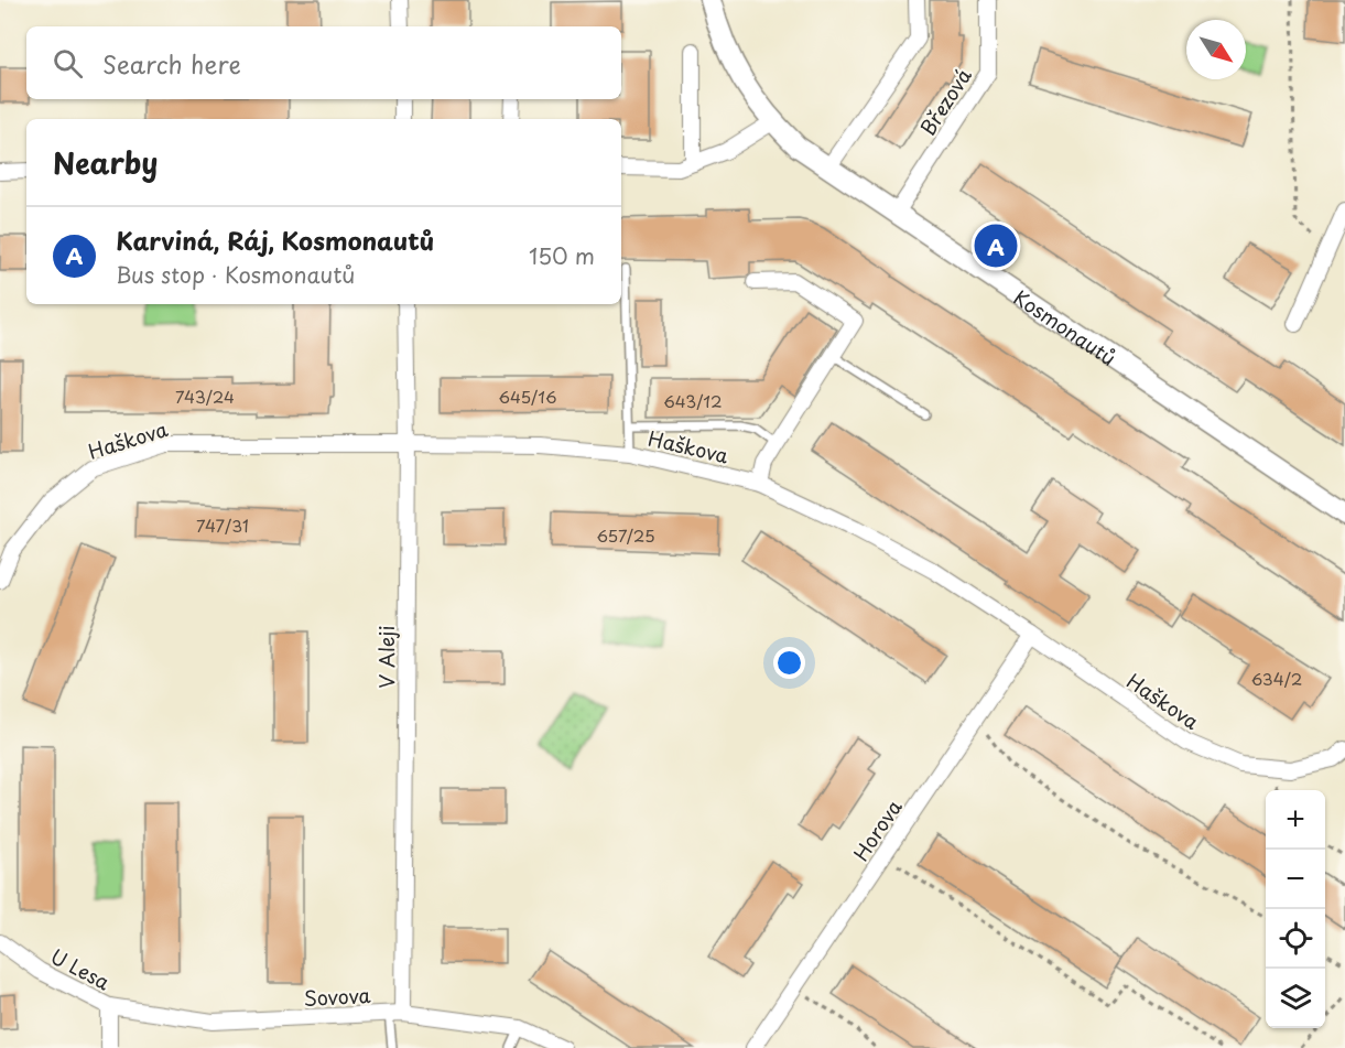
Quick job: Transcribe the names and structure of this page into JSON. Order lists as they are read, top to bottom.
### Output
{
  "streets": {
    "street": [
      "Březová",
      "Kosmonautů",
      "Haškova",
      "V Aleji",
      "Horova",
      "U Lesa",
      "Sovova"
    ]
  },
  "crossings": [
    ["Březová", "Kosmonautů"],
    ["Haškova", "V Aleji"],
    ["Haškova", "Horova"],
    ["V Aleji", "Sovova"],
    ["U Lesa", "Sovova"]
  ],
  "house_numbers": [
    "743/24",
    "645/16",
    "643/12",
    "747/31",
    "657/25",
    "634/2"
  ],
  "north": "bottom right",
  "page": {
    "search": "Search here",
    "heading": "Nearby",
    "list": [
      {
        "mark": "A",
        "name": "Karviná, Ráj, Kosmonautů",
        "note": "Bus stop · Kosmonautů",
        "value": "150 m"
      }
    ],
    "pins": "A",
    "map_buttons": ["+", "−"]
  }
}
